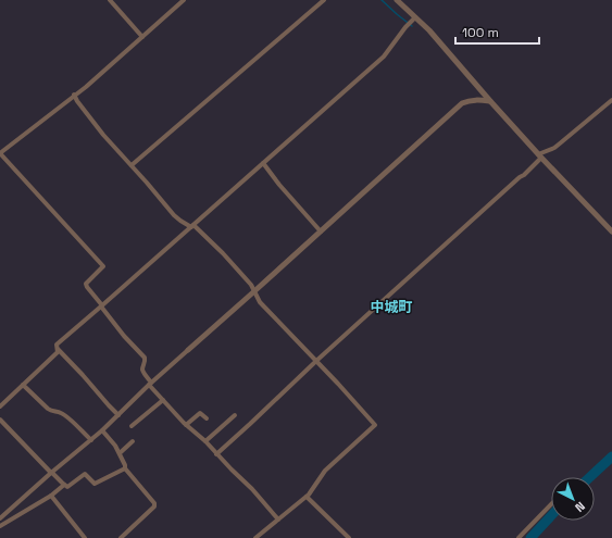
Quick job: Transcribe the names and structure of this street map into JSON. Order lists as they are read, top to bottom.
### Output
{
  "districts": ["中城町"],
  "scale_bar": "100 m",
  "north": "bottom right"
}
